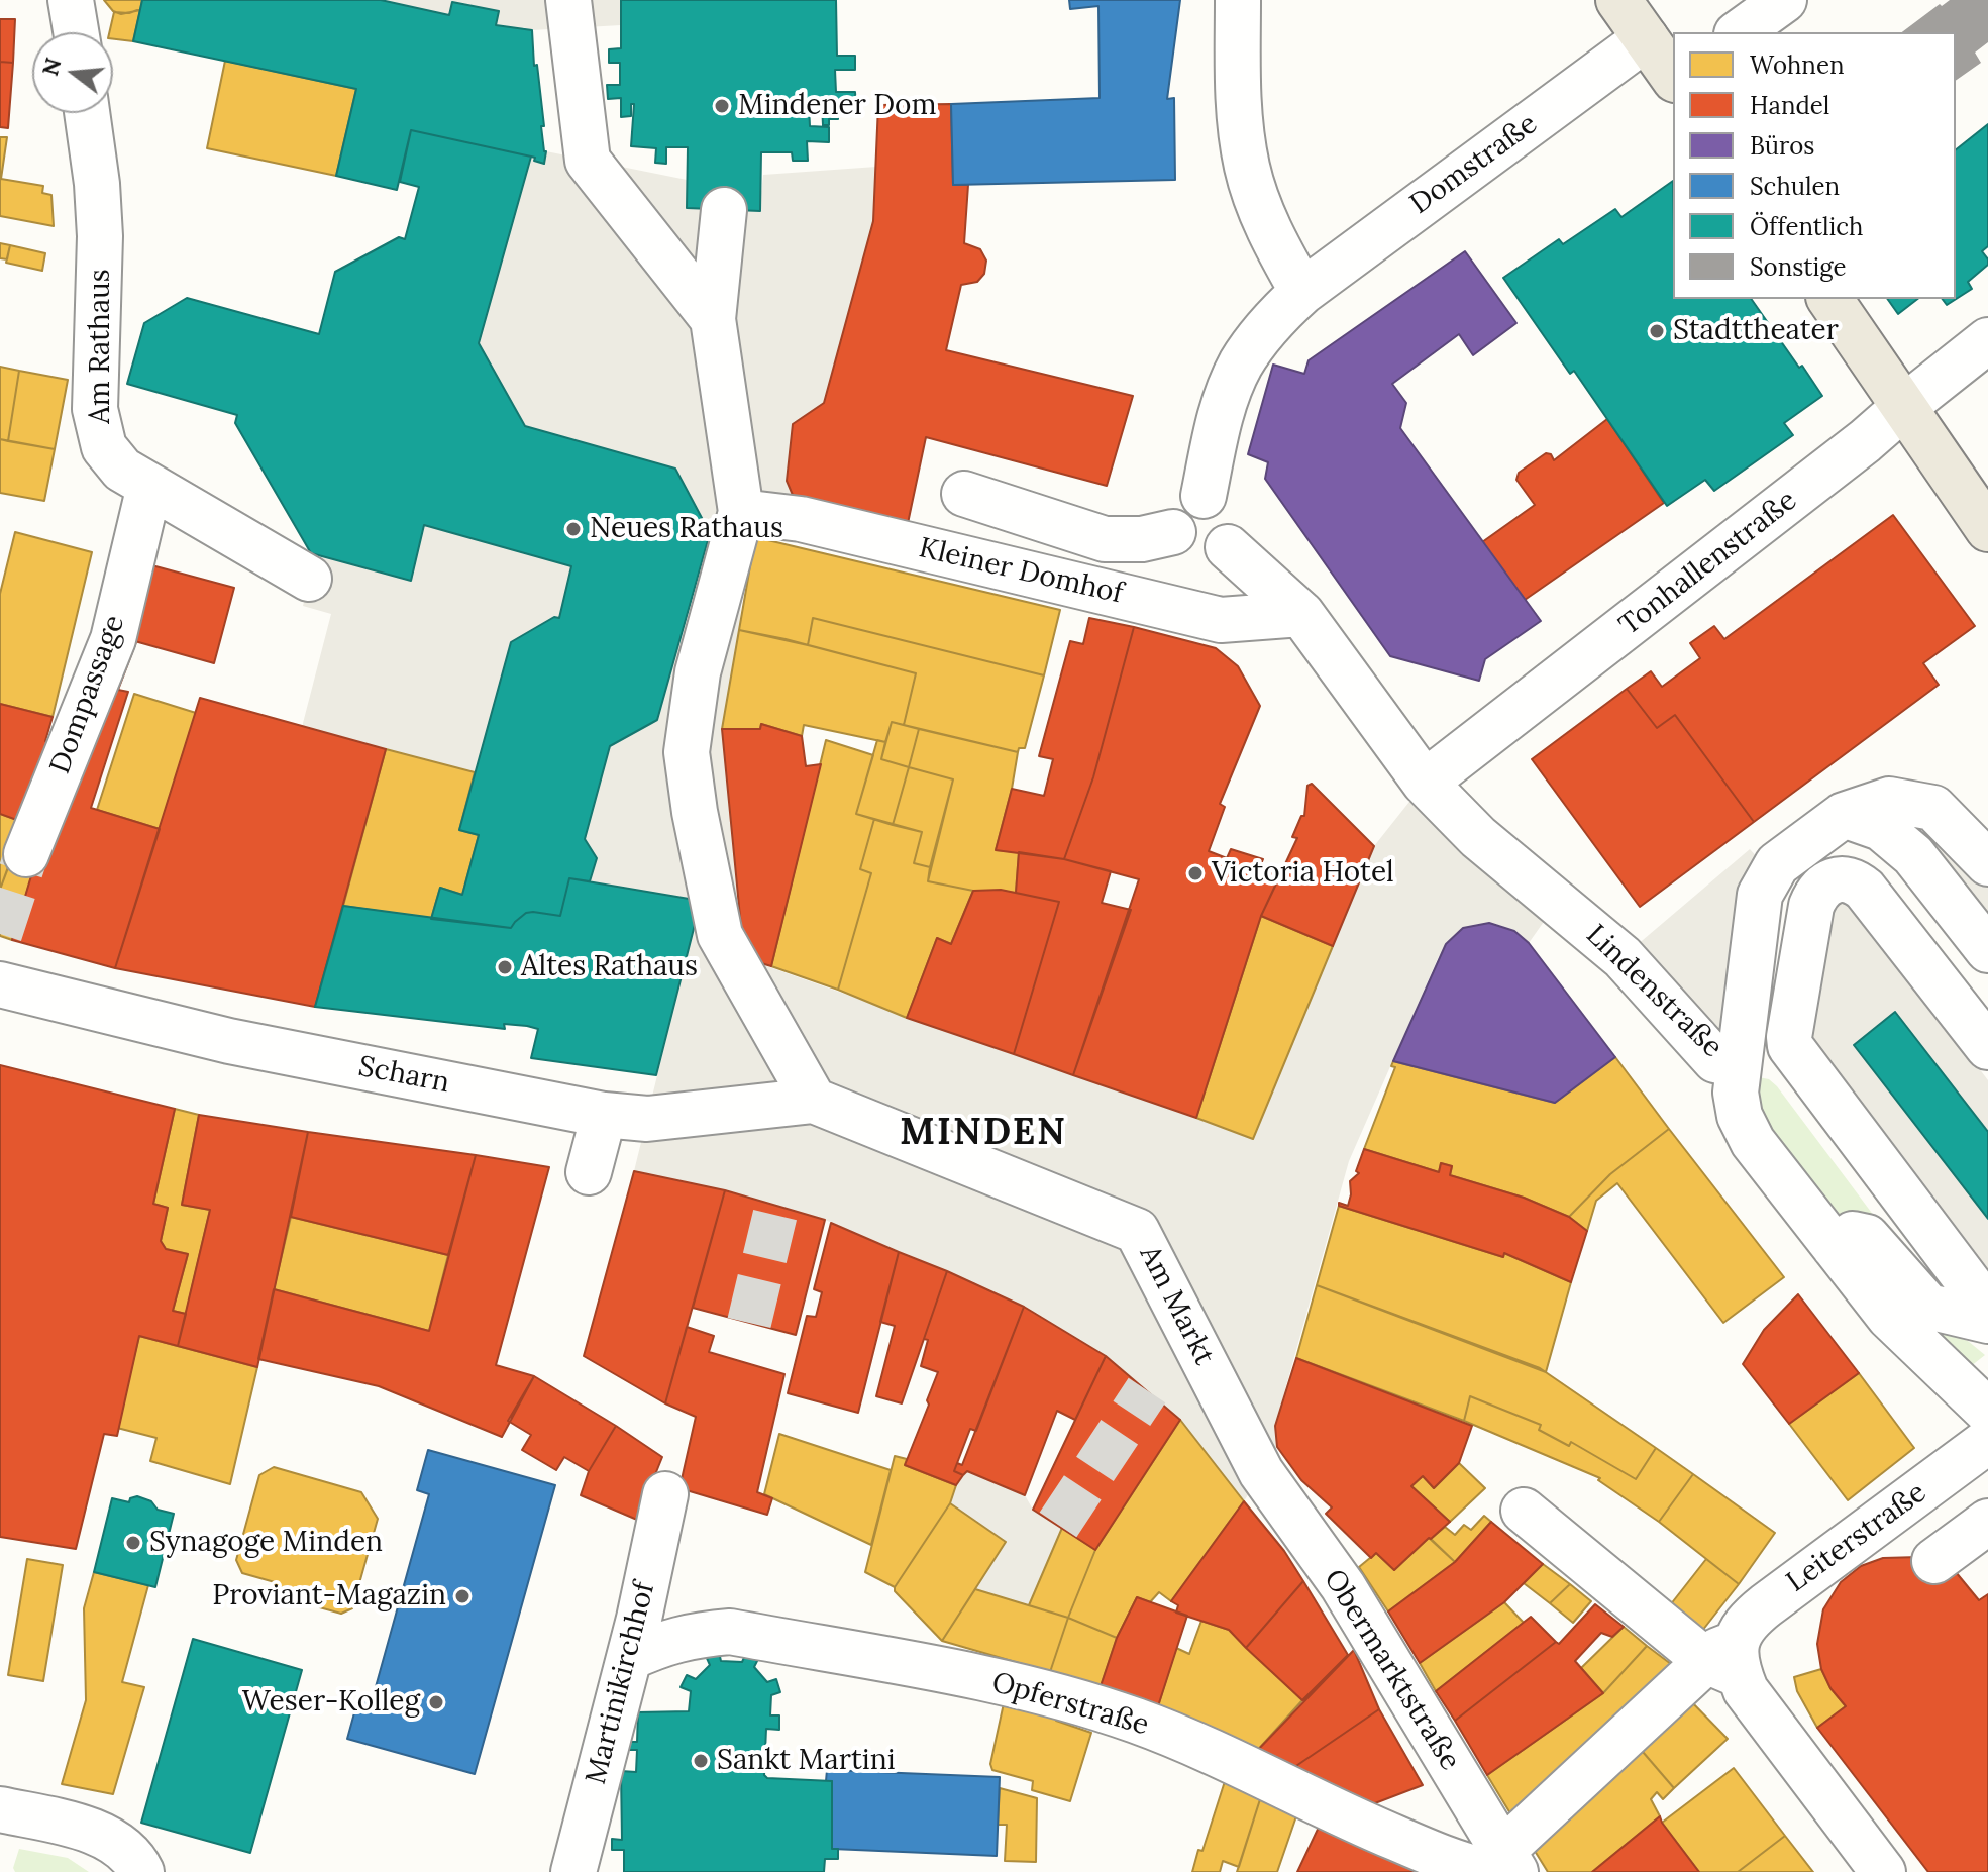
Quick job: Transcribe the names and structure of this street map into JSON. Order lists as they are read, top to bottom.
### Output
{
  "streets": {
    "street": [
      "Domstraße",
      "Am Rathaus",
      "Tonhallenstraße",
      "Kleiner Domhof",
      "Dompassage",
      "Lindenstraße",
      "Scharn",
      "Am Markt",
      "Leiterstraße",
      "Obermarktstraße",
      "Martinikirchhof",
      "Opferstraße"
    ]
  },
  "crossings": [
    ["Am Rathaus", "Dompassage"],
    ["Tonhallenstraße", "Lindenstraße"],
    ["Scharn", "Am Markt"],
    ["Am Markt", "Obermarktstraße"],
    ["Leiterstraße", "Obermarktstraße"],
    ["Leiterstraße", "Opferstraße"],
    ["Obermarktstraße", "Opferstraße"],
    ["Martinikirchhof", "Opferstraße"]
  ],
  "districts": ["MINDEN"],
  "places": [
    "Mindener Dom",
    "Stadttheater",
    "Neues Rathaus",
    "Victoria Hotel",
    "Altes Rathaus",
    "Synagoge Minden",
    "Proviant-Magazin",
    "Weser-Kolleg",
    "Sankt Martini"
  ],
  "legend": [
    "Wohnen",
    "Handel",
    "Büros",
    "Schulen",
    "Öffentlich",
    "Sonstige"
  ],
  "north": "left"
}
